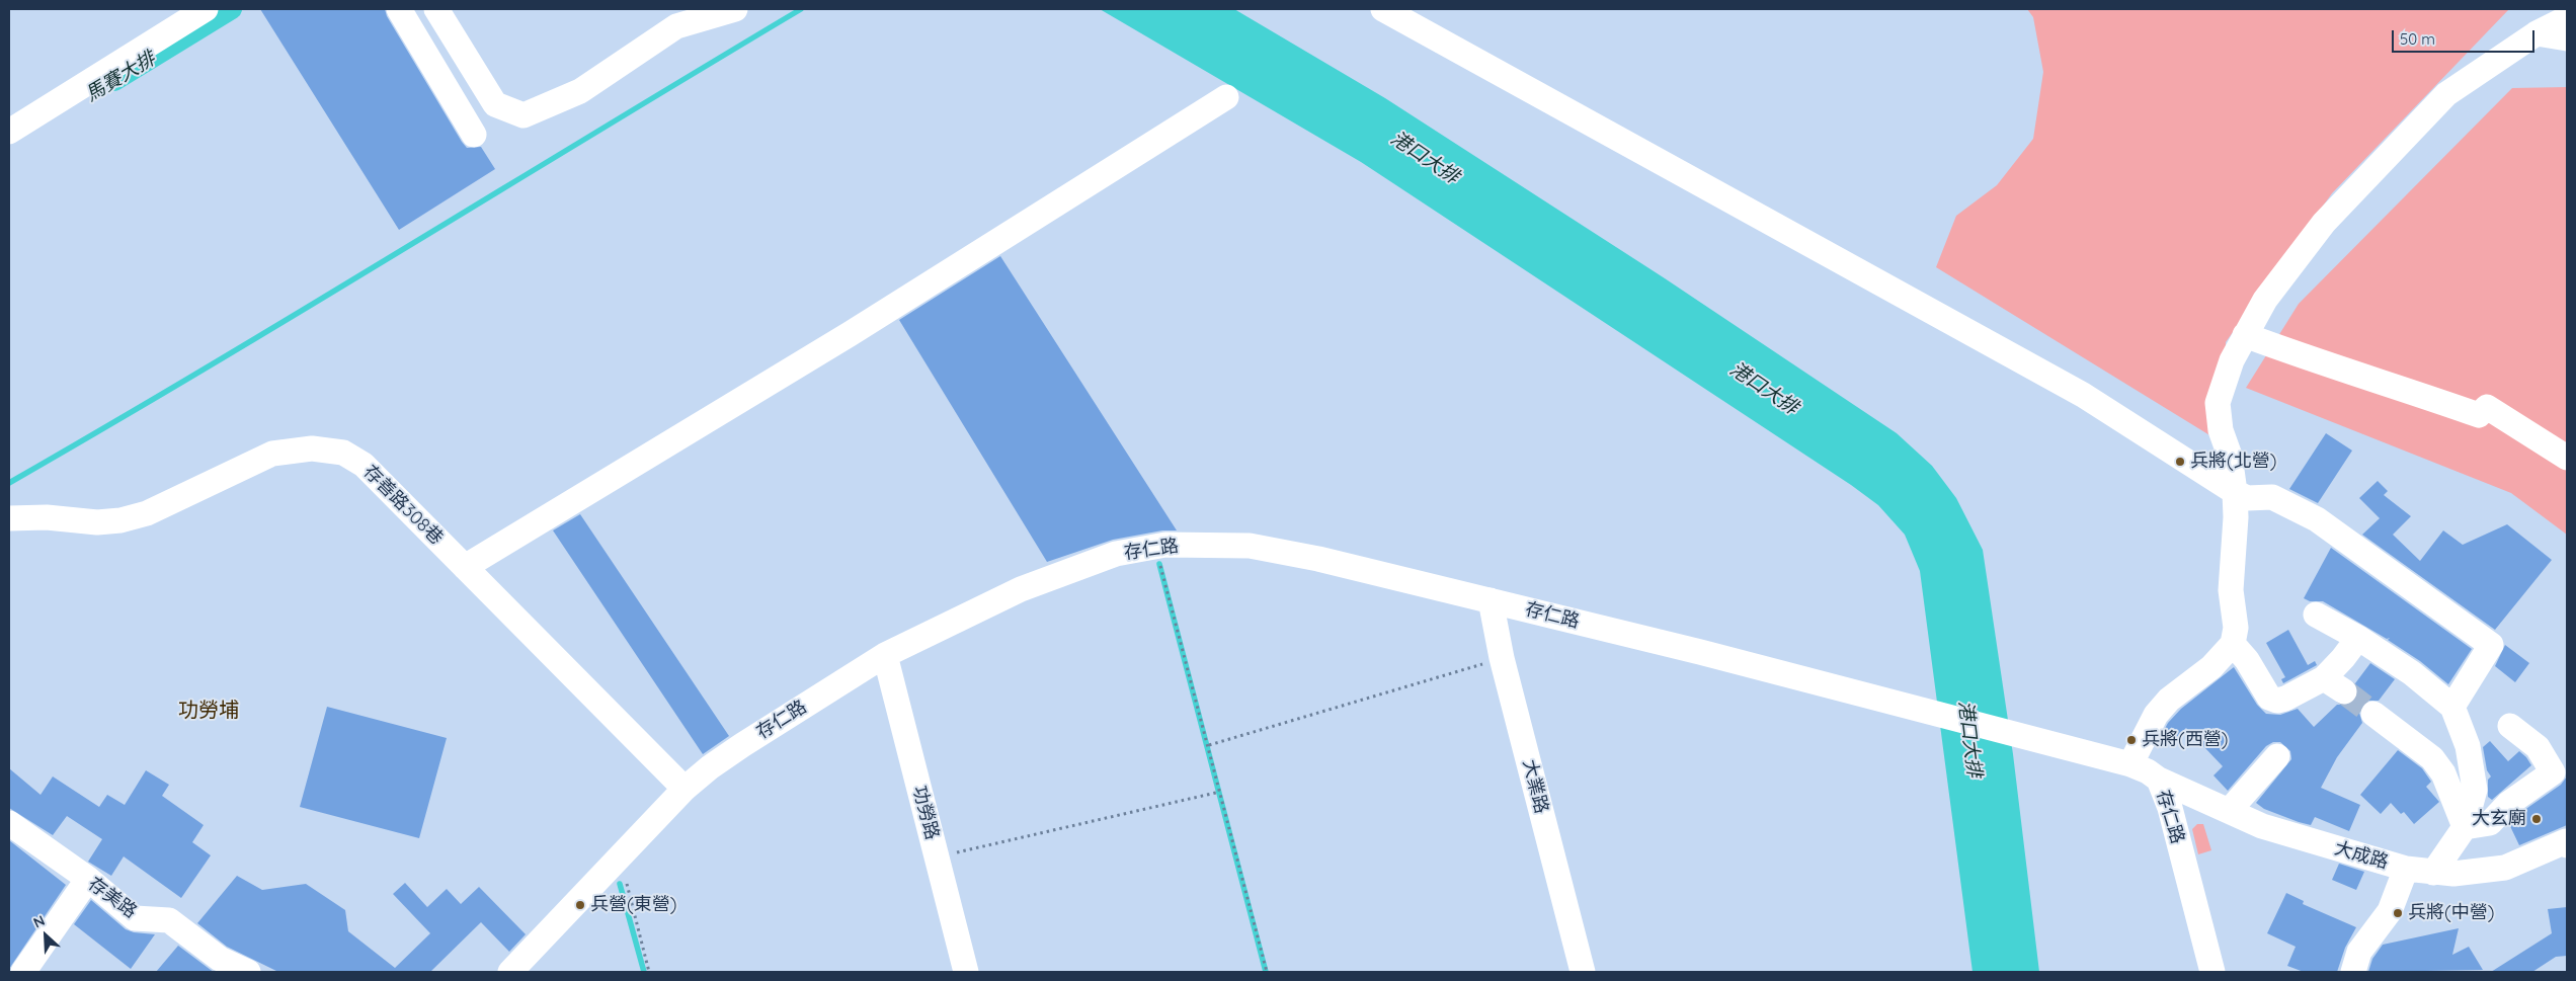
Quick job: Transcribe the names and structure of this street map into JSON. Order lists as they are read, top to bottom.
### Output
{
  "streets": {
    "street": [
      "存善路308巷",
      "存仁路",
      "大業路",
      "功勞路",
      "大成路",
      "存美路"
    ]
  },
  "crossings": [
    ["存善路308巷", "存仁路"],
    ["存仁路", "大業路"],
    ["存仁路", "功勞路"],
    ["存仁路", "大成路"]
  ],
  "districts": ["功勞埔"],
  "water": ["馬賽大排", "港口大排"],
  "places": [
    "兵將(北營)",
    "兵將(西營)",
    "大玄廟",
    "兵營(東營)",
    "兵將(中營)"
  ],
  "scale_bar": "50 m",
  "north": "top left"
}
